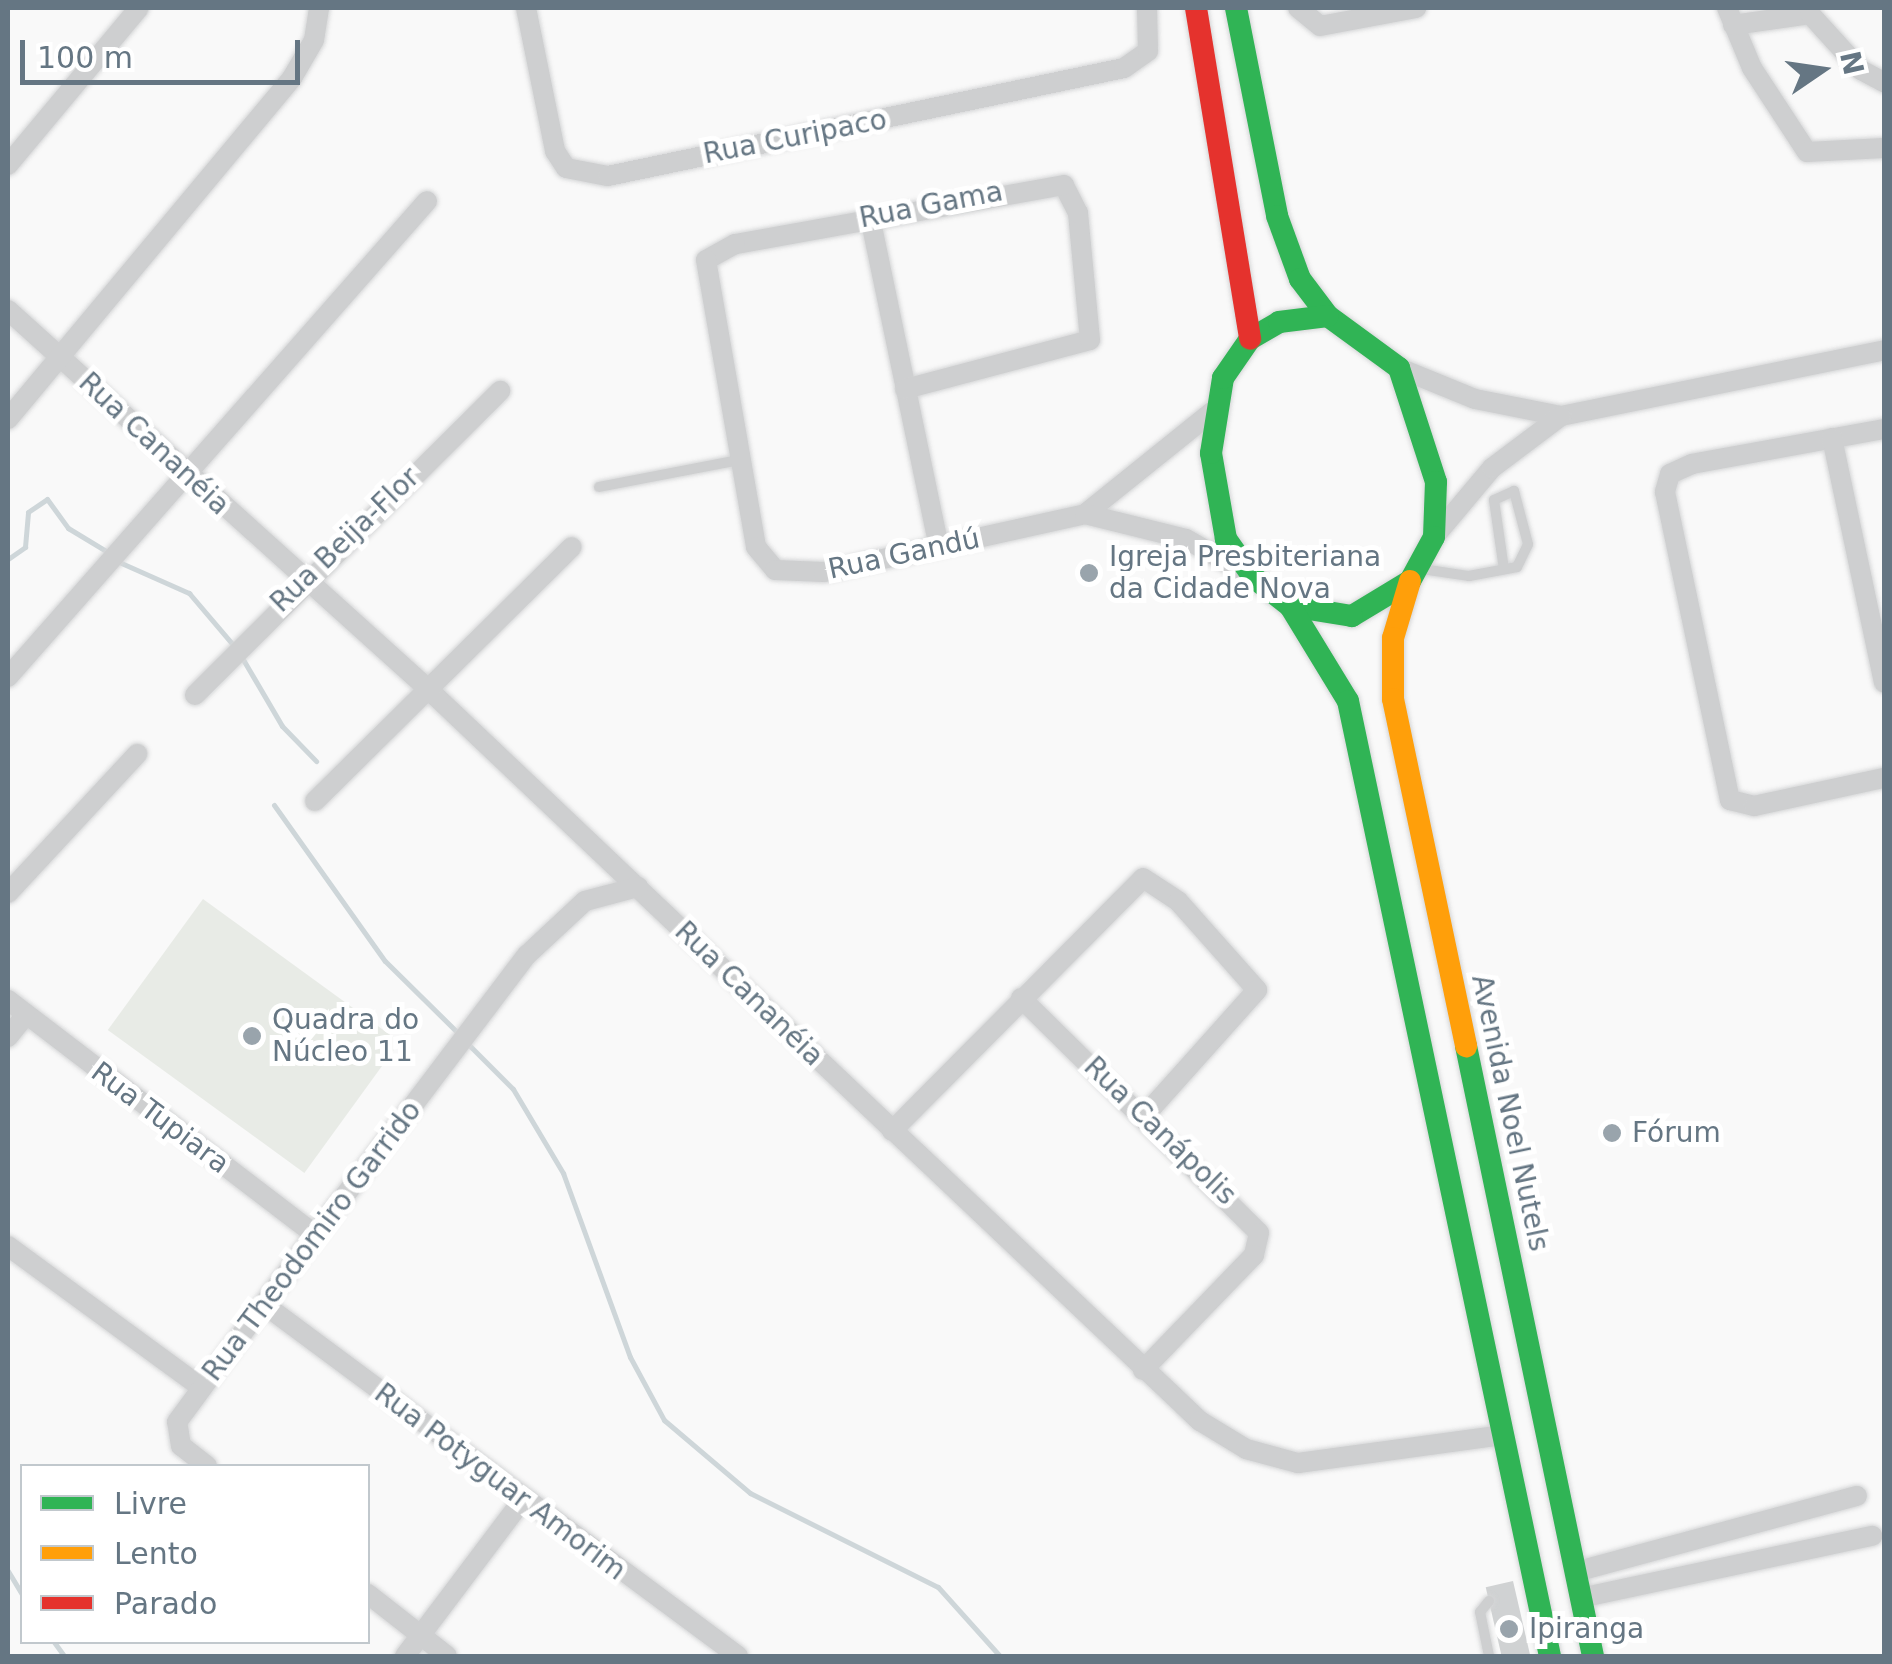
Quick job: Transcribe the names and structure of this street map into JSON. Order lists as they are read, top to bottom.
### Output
{
  "streets": {
    "main road": ["Avenida Noel Nutels"],
    "street": [
      "Rua Curipaco",
      "Rua Gama",
      "Rua Cananéia",
      "Rua Beija-Flor",
      "Rua Gandú",
      "Rua Tupiara",
      "Rua Canápolis",
      "Rua Theodomiro Garrido",
      "Rua Potyguar Amorim"
    ]
  },
  "crossings": [
    ["Rua Gama", "Rua Gandú"],
    ["Rua Cananéia", "Rua Beija-Flor"],
    ["Rua Cananéia", "Rua Canápolis"],
    ["Rua Cananéia", "Rua Theodomiro Garrido"],
    ["Rua Gandú", "Avenida Noel Nutels"],
    ["Rua Tupiara", "Rua Theodomiro Garrido"],
    ["Rua Theodomiro Garrido", "Rua Potyguar Amorim"]
  ],
  "places": [
    "Igreja Presbiteriana da Cidade Nova",
    "Quadra do Núcleo 11",
    "Fórum",
    "Ipiranga"
  ],
  "legend": ["Livre", "Lento", "Parado"],
  "scale_bar": "100 m",
  "north": "right"
}
